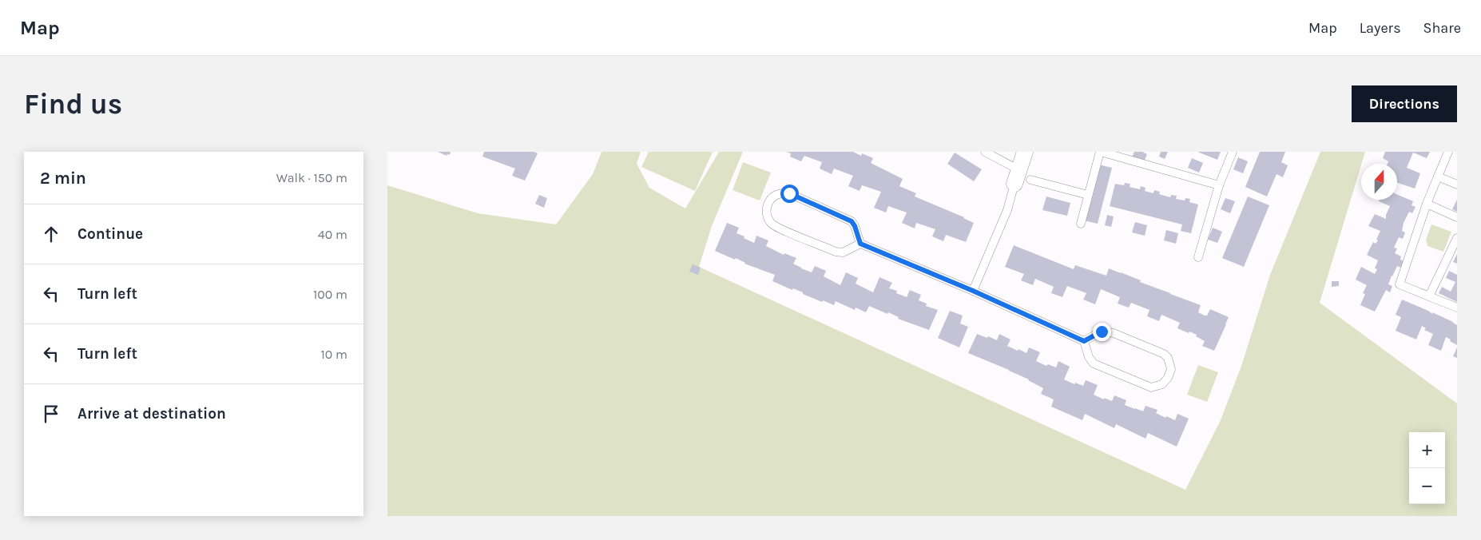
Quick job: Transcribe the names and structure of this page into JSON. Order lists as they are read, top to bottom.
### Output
{
  "north": "top",
  "page": {
    "header": "Map",
    "nav": ["Map", "Layers", "Share"],
    "buttons": "Directions",
    "title": "Find us",
    "heading": ["2 min", "Walk · 150 m"],
    "list": [
      ["Continue", "40 m"],
      ["Turn left", "100 m"],
      ["Turn left", "10 m"],
      "Arrive at destination"
    ],
    "map_buttons": ["+", "−"]
  }
}
